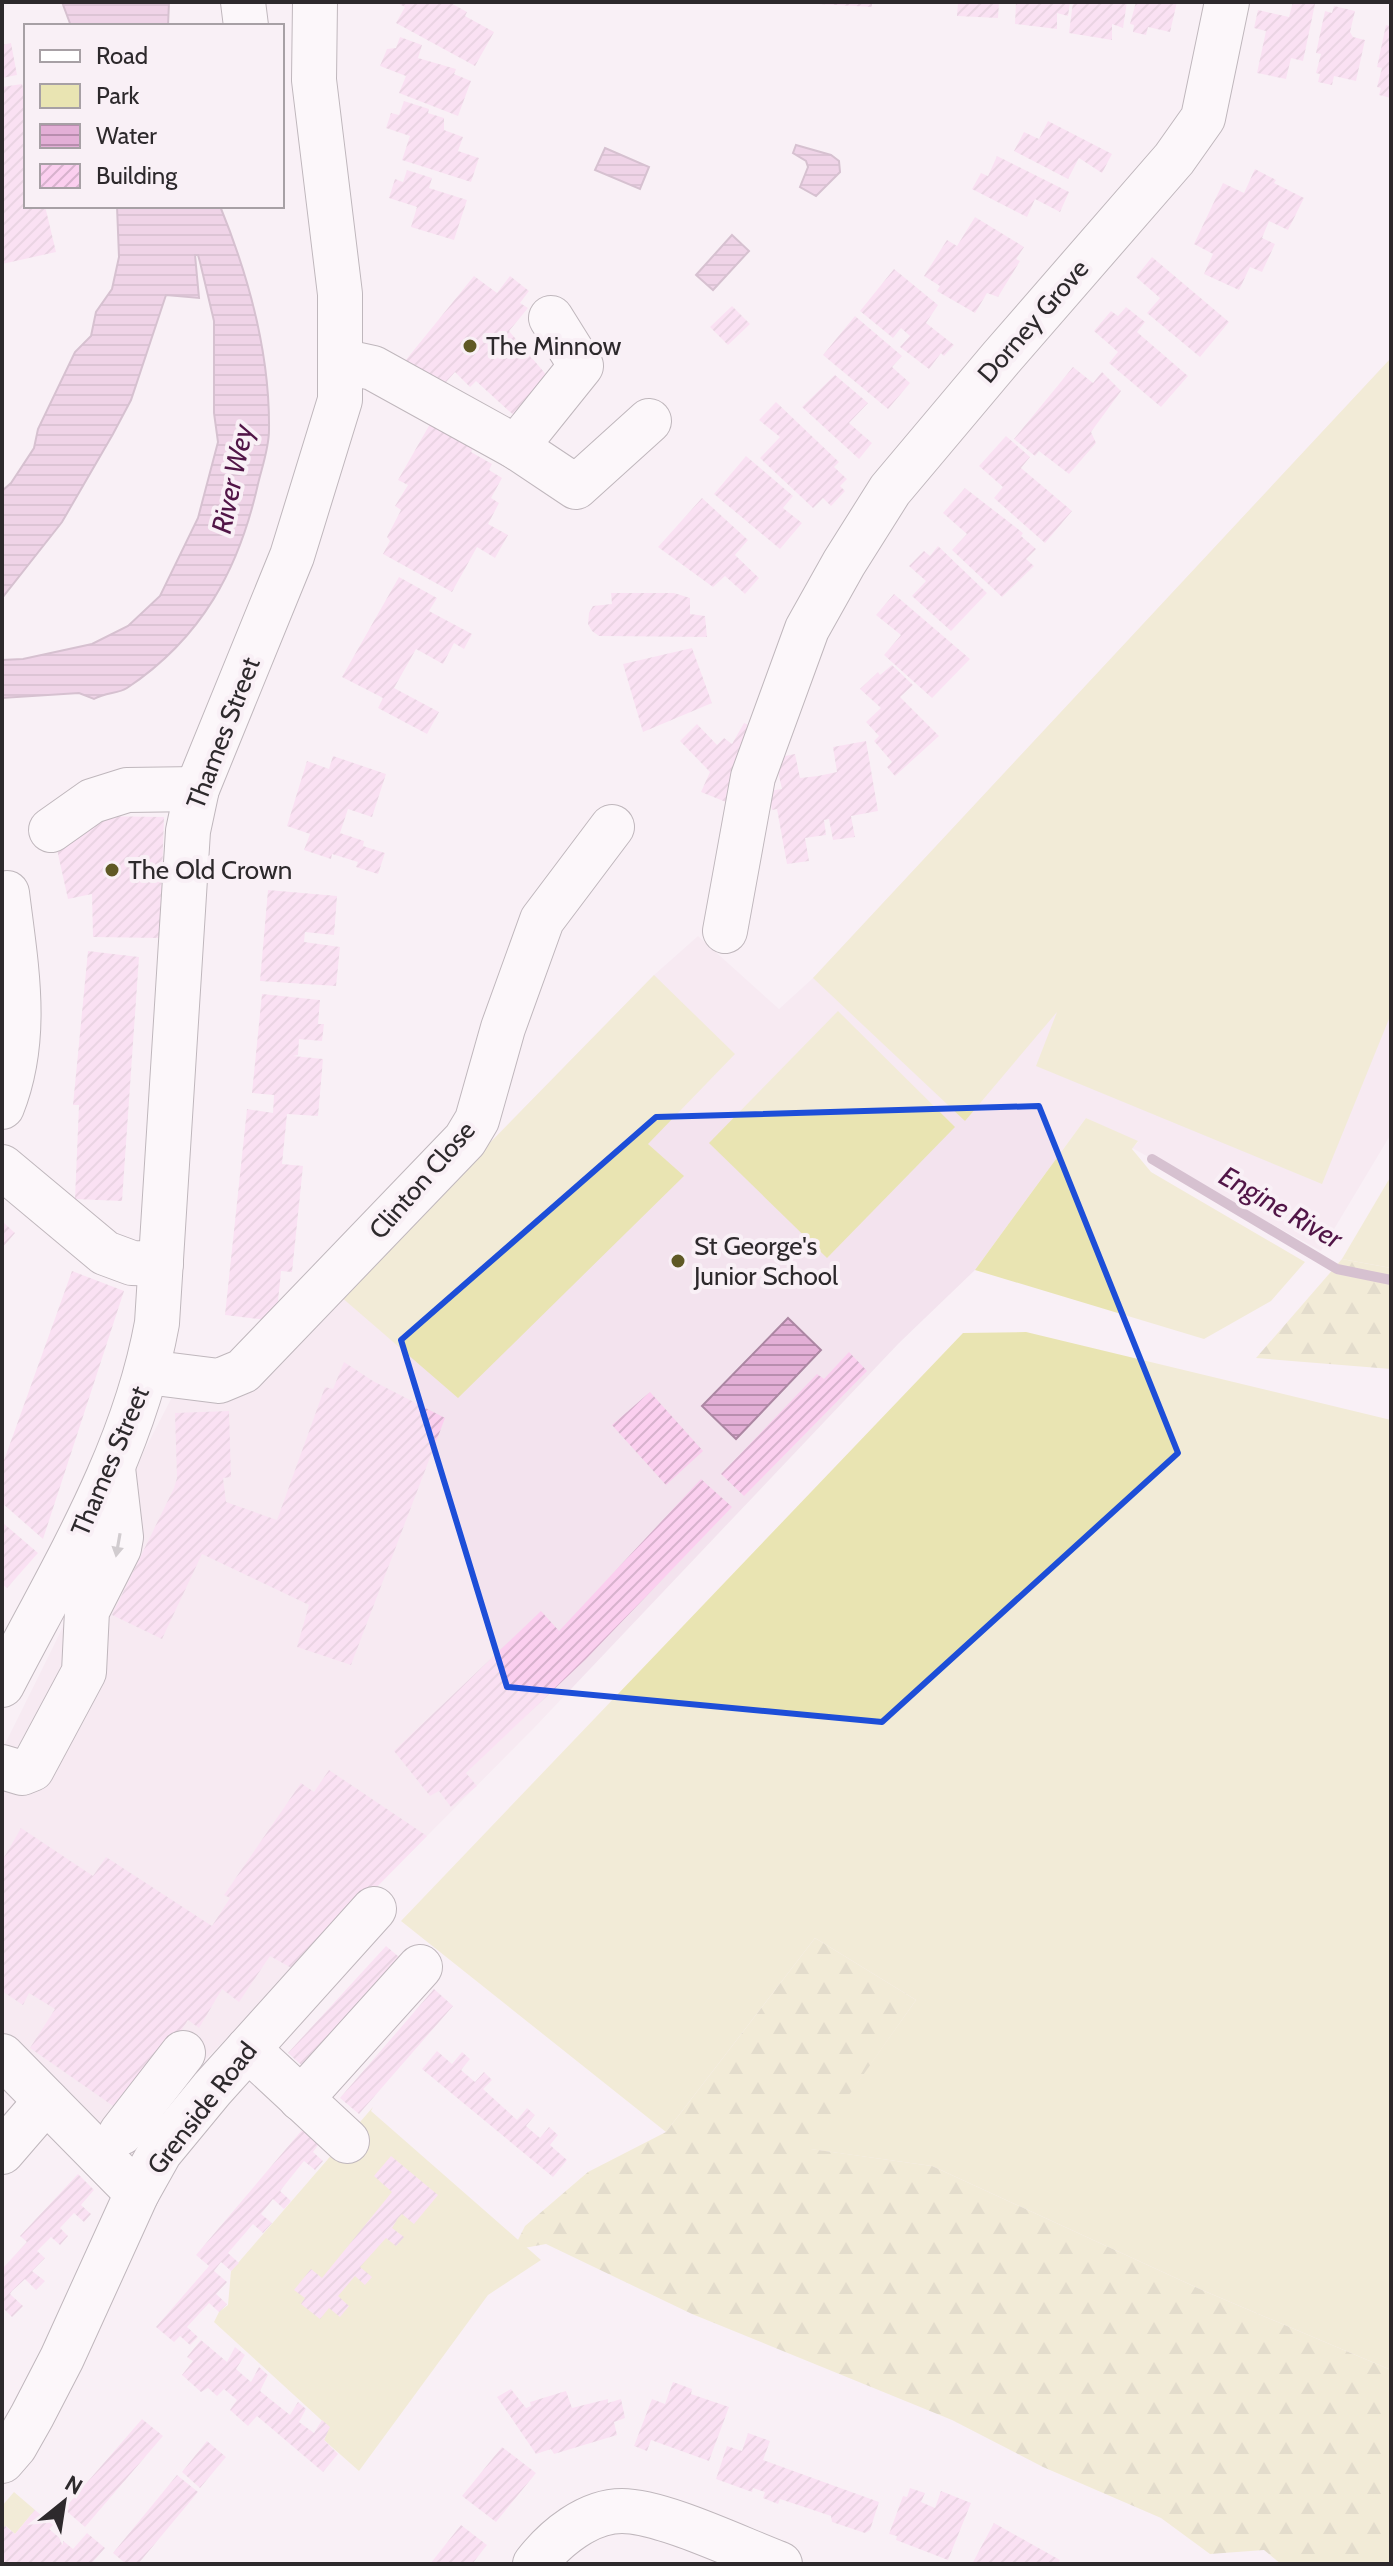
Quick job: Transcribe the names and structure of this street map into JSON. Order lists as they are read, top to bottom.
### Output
{
  "streets": {
    "street": [
      "Dorney Grove",
      "Thames Street",
      "Clinton Close",
      "Grenside Road"
    ]
  },
  "crossings": [
    ["Thames Street", "Clinton Close"]
  ],
  "water": ["River Wey", "Engine River"],
  "places": ["The Minnow", "The Old Crown", "St George's Junior School"],
  "legend": [
    "Road",
    "Park",
    "Water",
    "Building"
  ],
  "north": "top right"
}
